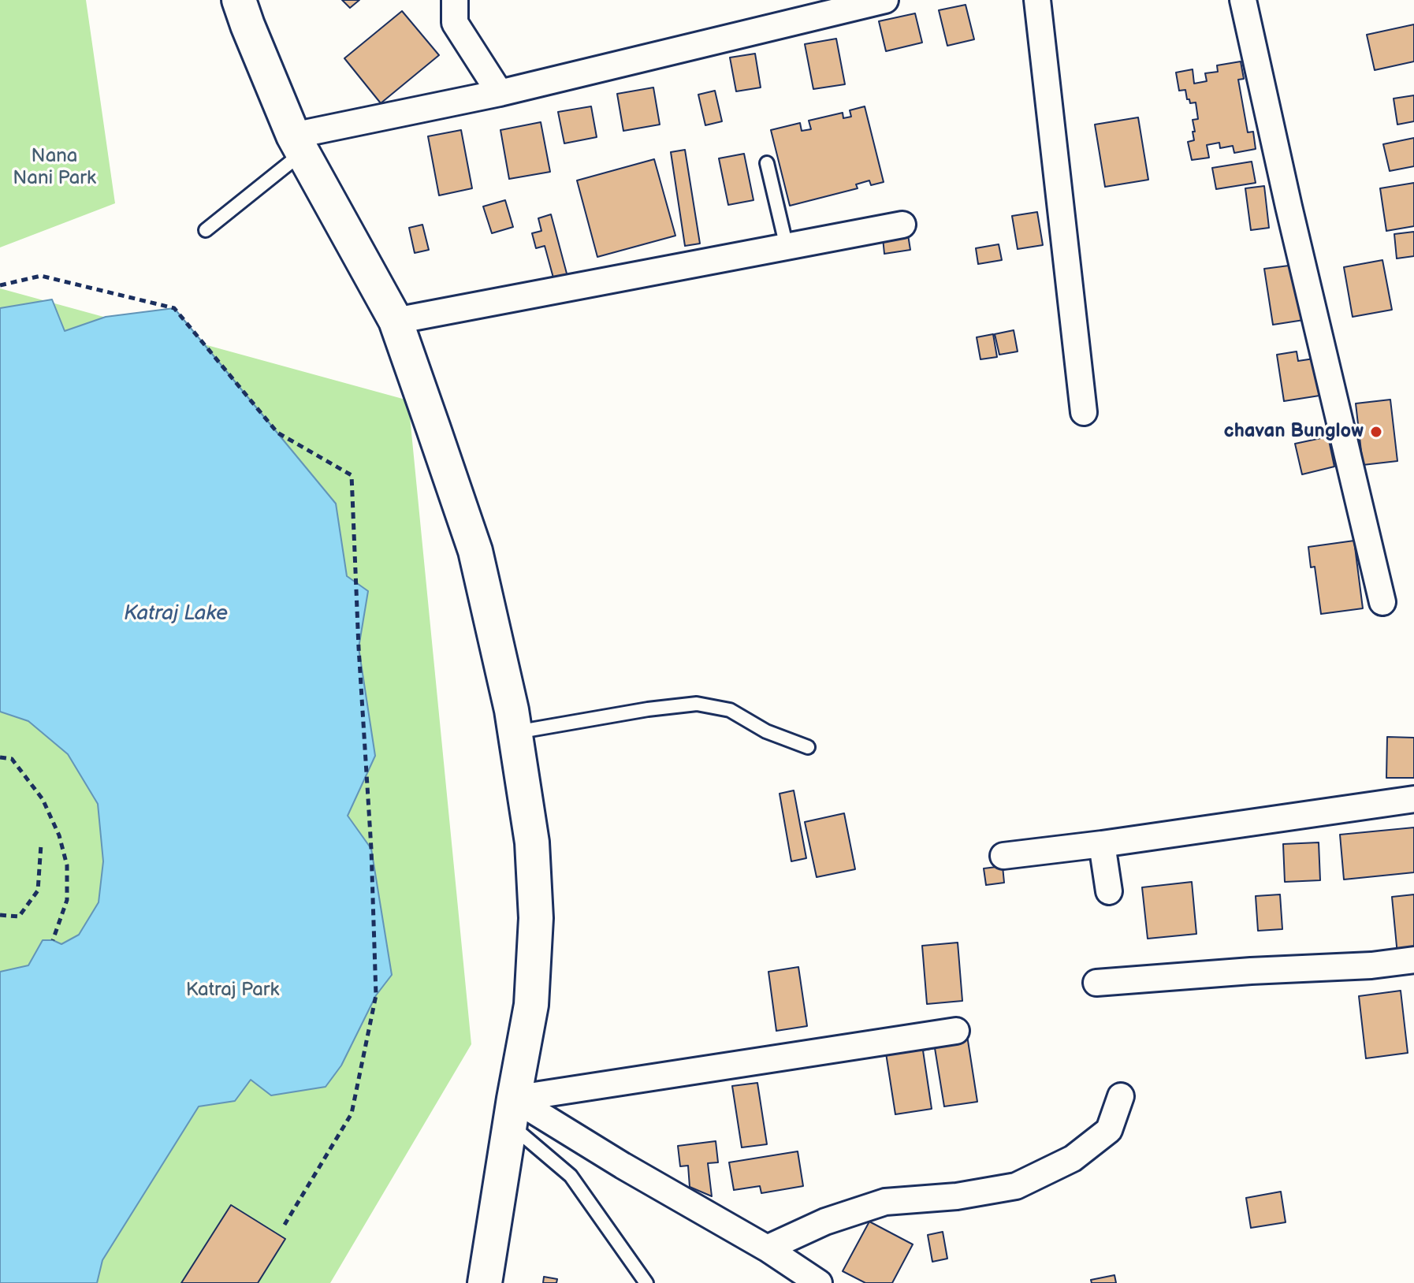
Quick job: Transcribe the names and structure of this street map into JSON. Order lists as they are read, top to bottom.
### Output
{
  "water": ["Katraj Lake"],
  "parks": ["Nana Nani Park", "Katraj Park"],
  "places": ["chavan Bunglow"]
}
